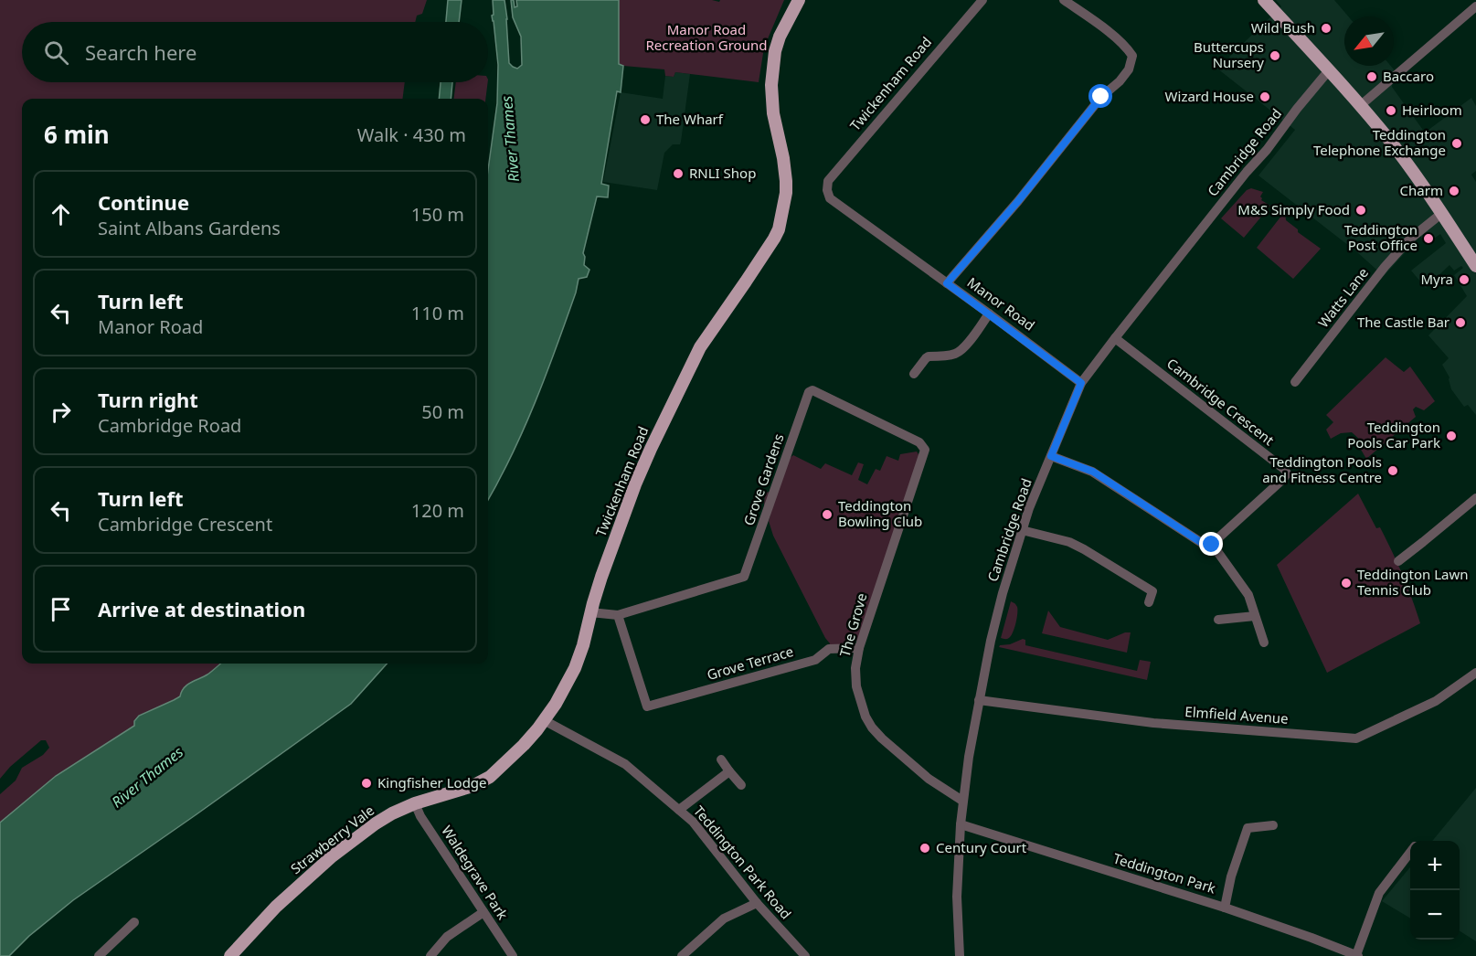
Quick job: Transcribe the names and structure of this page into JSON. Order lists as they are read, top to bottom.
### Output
{
  "streets": {
    "main road": ["Twickenham Road", "Strawberry Vale"],
    "street": [
      "Cambridge Road",
      "Watts Lane",
      "Manor Road",
      "Cambridge Crescent",
      "Grove Gardens",
      "The Grove",
      "Grove Terrace",
      "Elmfield Avenue",
      "Teddington Park Road",
      "Waldegrave Park",
      "Teddington Park"
    ]
  },
  "crossings": [
    ["Twickenham Road", "Manor Road"],
    ["Twickenham Road", "Grove Gardens"],
    ["Twickenham Road", "Strawberry Vale"],
    ["Twickenham Road", "Teddington Park Road"],
    ["Cambridge Road", "Manor Road"],
    ["Cambridge Road", "Cambridge Crescent"],
    ["Cambridge Road", "The Grove"],
    ["Cambridge Road", "Elmfield Avenue"],
    ["Cambridge Road", "Teddington Park"],
    ["Grove Gardens", "The Grove"],
    ["Grove Gardens", "Grove Terrace"],
    ["The Grove", "Grove Terrace"],
    ["Strawberry Vale", "Waldegrave Park"]
  ],
  "water": ["River Thames"],
  "parks": ["Manor Road Recreation Ground"],
  "places": [
    "Wild Bush",
    "Buttercups Nursery",
    "Baccaro",
    "Wizard House",
    "Heirloom",
    "The Wharf",
    "Teddington Telephone Exchange",
    "RNLI Shop",
    "Charm",
    "M&S Simply Food",
    "Teddington Post Office",
    "Myra",
    "The Castle Bar",
    "Teddington Pools Car Park",
    "Teddington Pools and Fitness Centre",
    "Teddington Bowling Club",
    "Teddington Lawn Tennis Club",
    "Kingfisher Lodge",
    "Century Court"
  ],
  "north": "bottom left",
  "page": {
    "search": "Search here",
    "heading": ["6 min", "Walk · 430 m"],
    "list": [
      ["Continue", "Saint Albans Gardens", "150 m"],
      ["Turn left", "Manor Road", "110 m"],
      ["Turn right", "Cambridge Road", "50 m"],
      ["Turn left", "Cambridge Crescent", "120 m"],
      "Arrive at destination"
    ],
    "map_buttons": ["+", "−"]
  }
}
